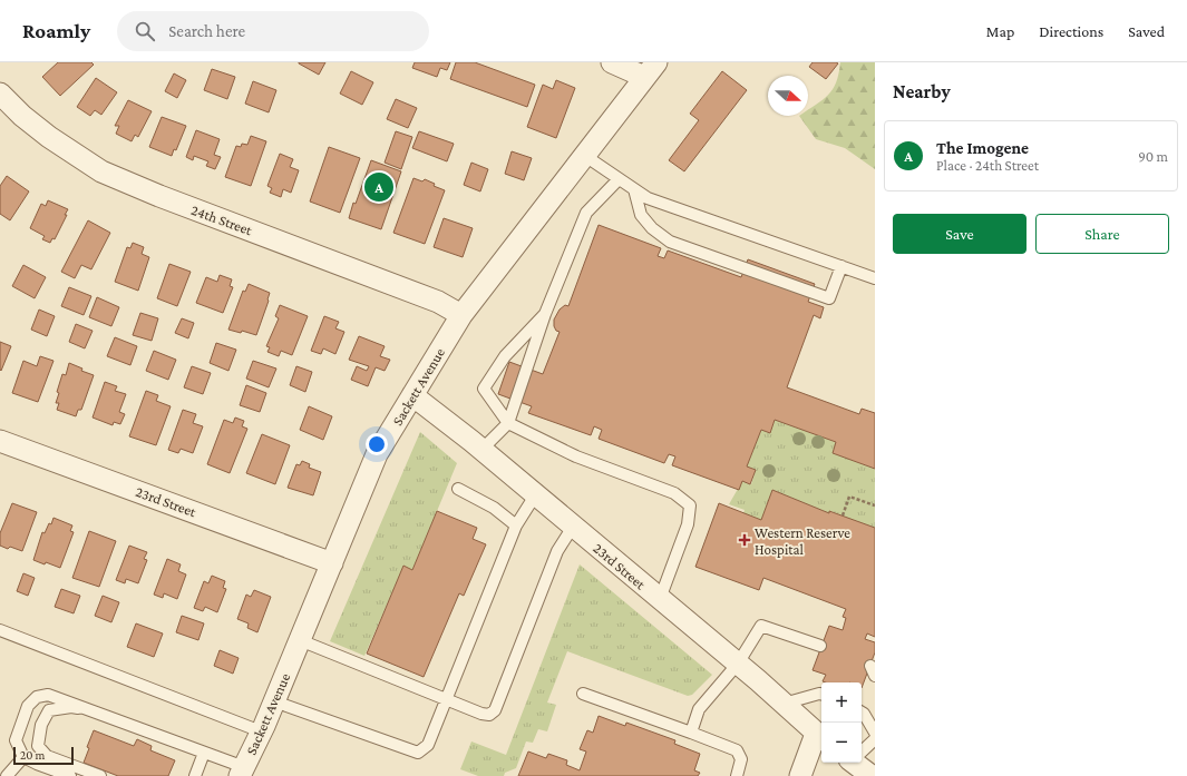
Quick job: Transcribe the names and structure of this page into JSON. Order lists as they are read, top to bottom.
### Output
{
  "streets": {
    "street": ["24th Street", "Sackett Avenue", "23rd Street"]
  },
  "crossings": [
    ["24th Street", "Sackett Avenue"],
    ["Sackett Avenue", "23rd Street"]
  ],
  "places": {
    "health": ["Western Reserve Hospital"]
  },
  "scale_bar": "20 m",
  "north": "right",
  "page": {
    "header": "Roamly",
    "search": "Search here",
    "nav": ["Map", "Directions", "Saved"],
    "heading": "Nearby",
    "list": [
      {
        "mark": "A",
        "name": "The Imogene",
        "note": "Place · 24th Street",
        "value": "90 m"
      }
    ],
    "pins": "A",
    "buttons": ["Save", "Share"],
    "map_buttons": ["+", "−"],
    "scale": "20 m"
  }
}
